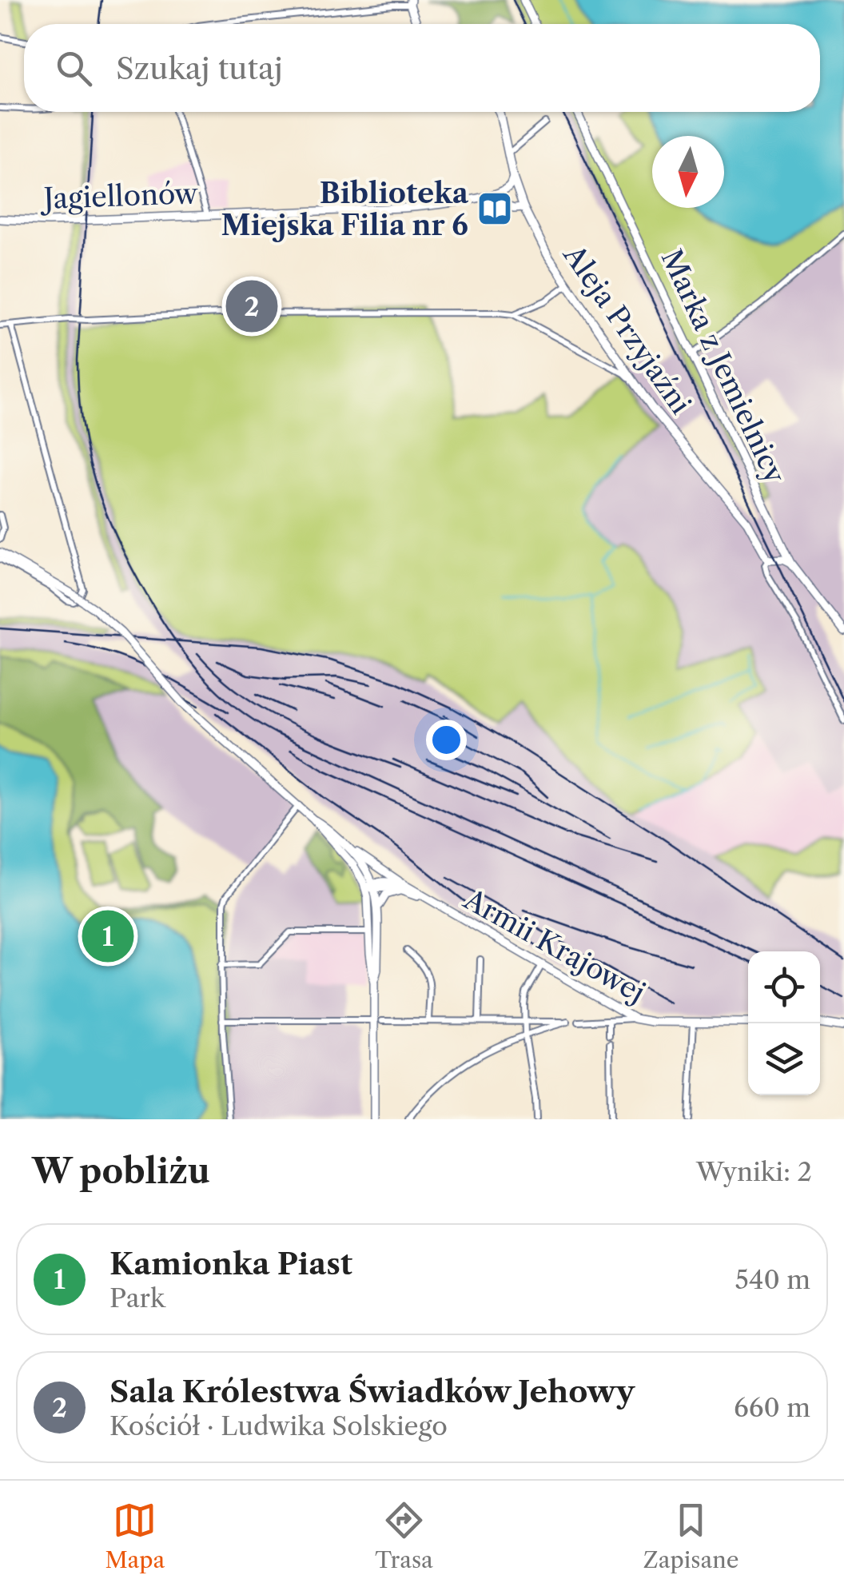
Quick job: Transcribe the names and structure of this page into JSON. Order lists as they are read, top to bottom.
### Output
{
  "streets": {
    "street": [
      "Jagiellonów",
      "Aleja Przyjaźni",
      "Marka z Jemielnicy",
      "Armii Krajowej"
    ]
  },
  "crossings": [
    ["Jagiellonów", "Aleja Przyjaźni"]
  ],
  "places": {
    "library": ["Biblioteka Miejska Filia nr 6"]
  },
  "north": "bottom",
  "page": {
    "search": "Szukaj tutaj",
    "pins": ["2", "1"],
    "heading": ["W pobliżu", "Wyniki: 2"],
    "list": [
      {
        "mark": "1",
        "name": "Kamionka Piast",
        "note": "Park",
        "value": "540 m"
      },
      {
        "mark": "2",
        "name": "Sala Królestwa Świadków Jehowy",
        "note": "Kościół · Ludwika Solskiego",
        "value": "660 m"
      }
    ],
    "nav": ["Mapa", "Trasa", "Zapisane"]
  }
}
